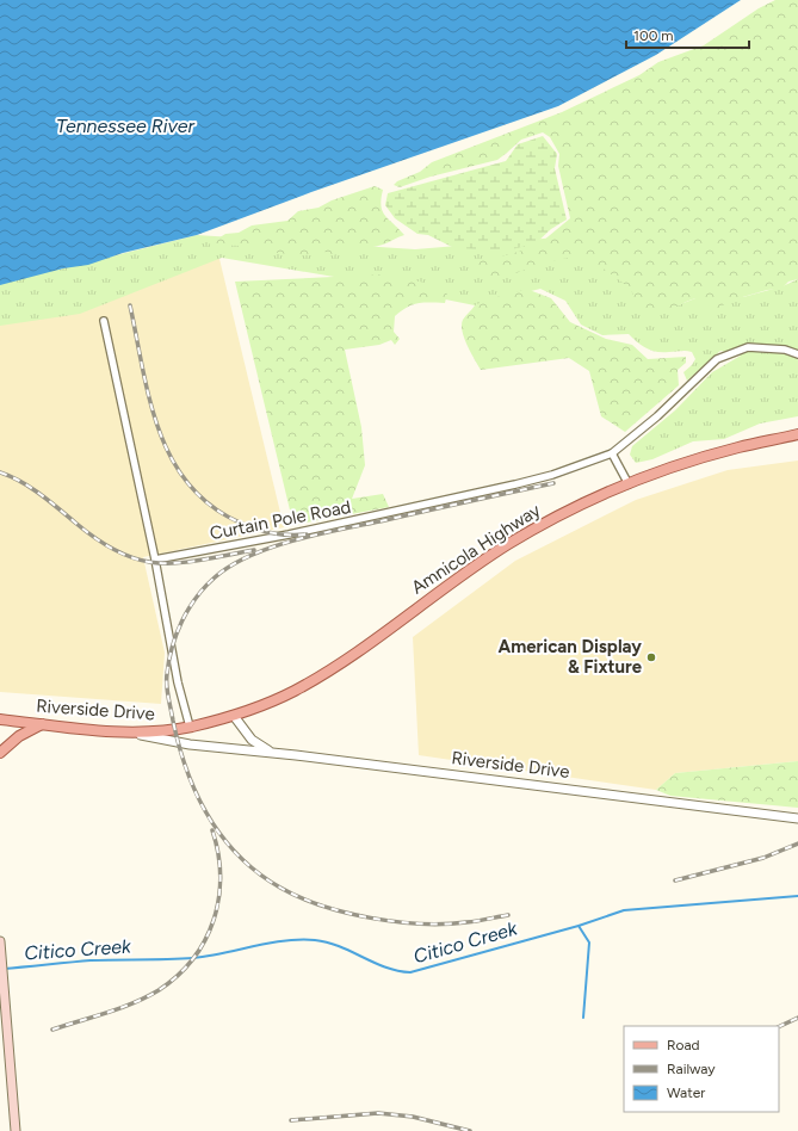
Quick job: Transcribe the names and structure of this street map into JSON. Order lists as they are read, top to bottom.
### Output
{
  "streets": {
    "main road": ["Amnicola Highway", "Riverside Drive"],
    "street": ["Curtain Pole Road"]
  },
  "crossings": [
    ["Amnicola Highway", "Riverside Drive"]
  ],
  "water": ["Tennessee River", "Citico Creek"],
  "places": ["American Display & Fixture"],
  "legend": ["Road", "Railway", "Water"],
  "scale_bar": "100 m"
}
